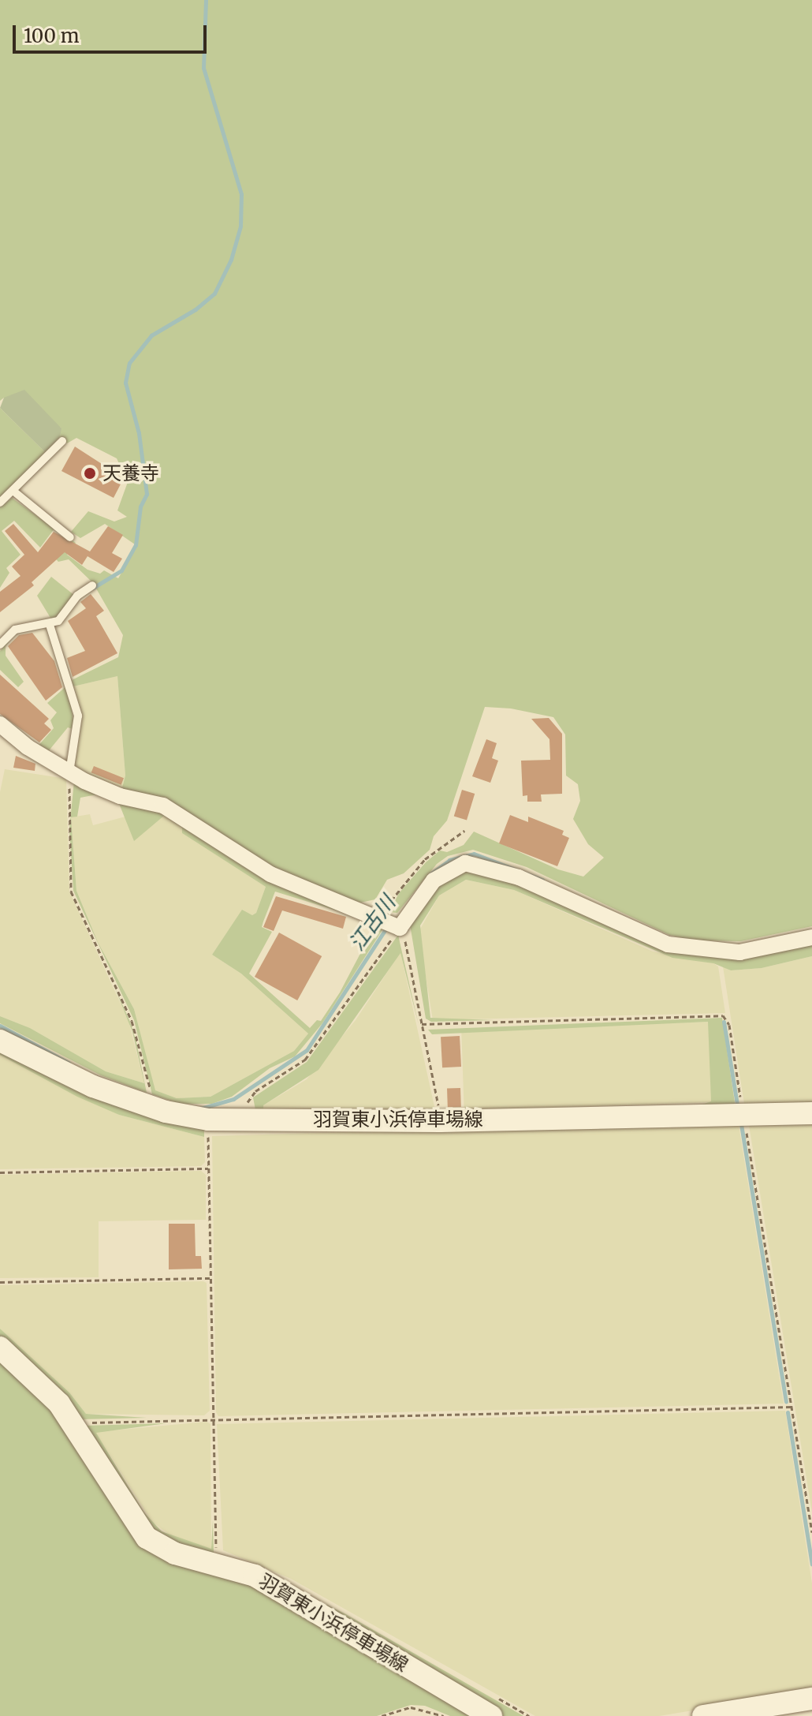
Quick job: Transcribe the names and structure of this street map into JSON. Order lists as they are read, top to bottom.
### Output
{
  "streets": {
    "main road": ["羽賀東小浜停車場線"]
  },
  "water": ["江古川"],
  "places": ["天養寺"],
  "scale_bar": "100 m"
}
